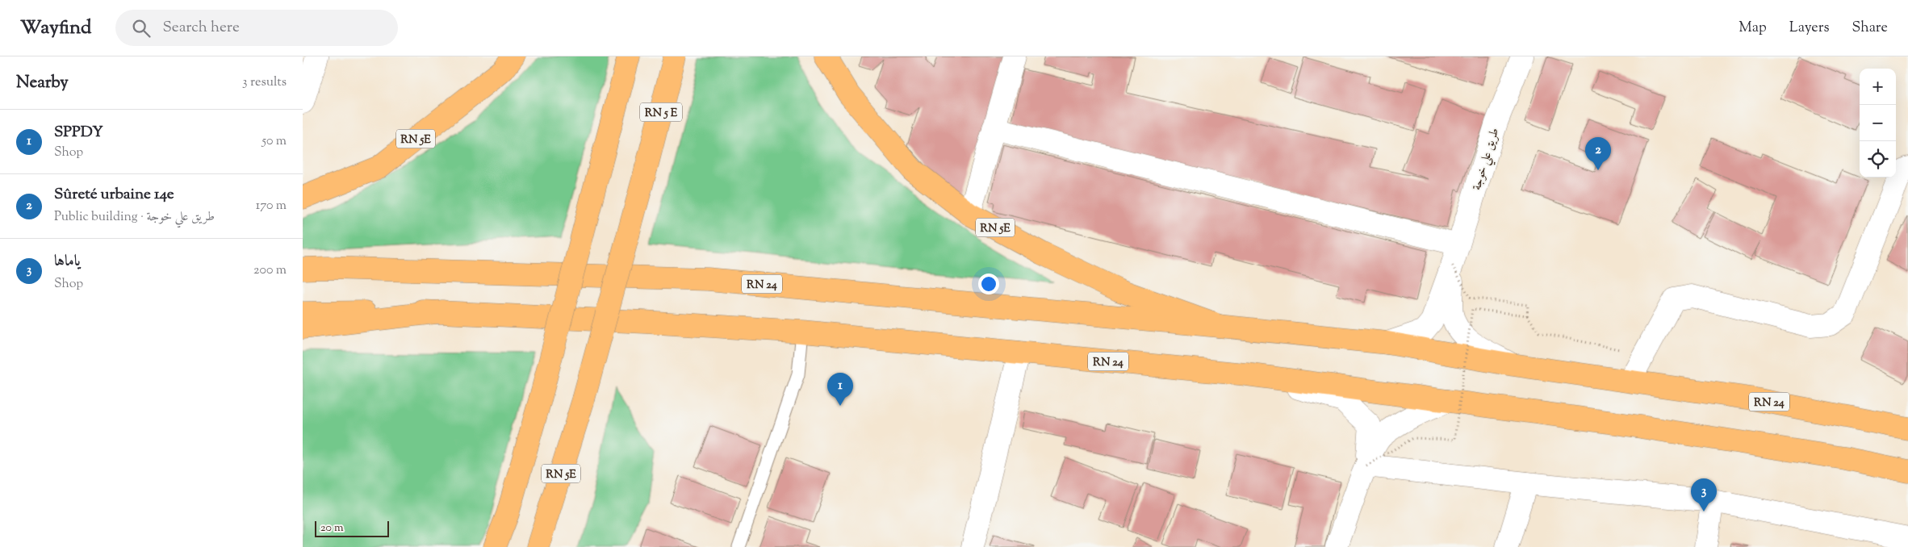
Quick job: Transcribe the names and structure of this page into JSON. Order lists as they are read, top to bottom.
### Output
{
  "streets": {
    "highway": ["RN 5 E", "RN 5E", "RN 24"],
    "street": ["طريق علي خوجة"]
  },
  "crossings": [
    ["RN 5 E", "RN 5E"],
    ["RN 5E", "RN 24"]
  ],
  "scale_bar": "20 m",
  "page": {
    "header": "Wayfind",
    "search": "Search here",
    "nav": ["Map", "Layers", "Share"],
    "heading": ["Nearby", "3 results"],
    "map_buttons": ["+", "−"],
    "list": [
      {
        "mark": "1",
        "name": "SPPDY",
        "note": "Shop",
        "value": "50 m"
      },
      {
        "mark": "2",
        "name": "Sûreté urbaine 14e",
        "note": "Public building · طريق علي خوجة",
        "value": "170 m"
      },
      {
        "mark": "3",
        "name": "ياماها",
        "note": "Shop",
        "value": "200 m"
      }
    ],
    "pins": ["2", "1", "3"],
    "scale": "20 m"
  }
}
